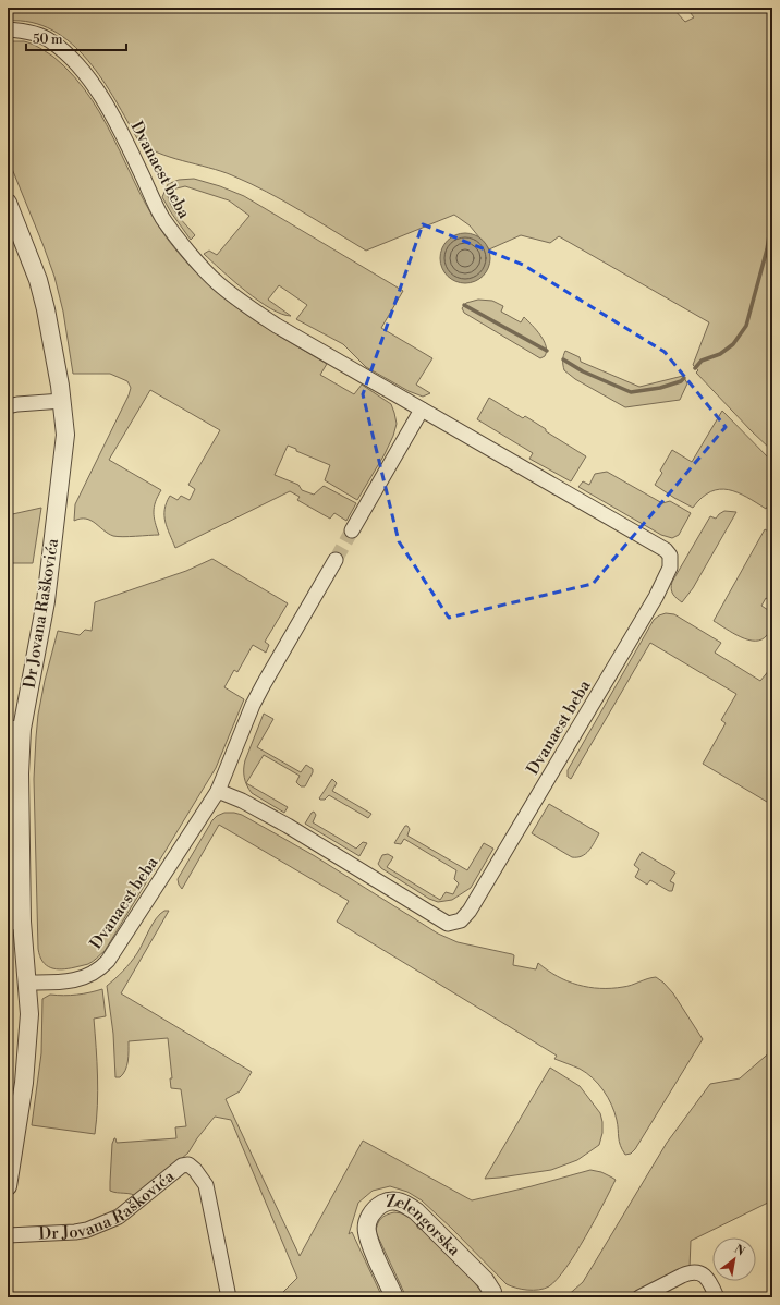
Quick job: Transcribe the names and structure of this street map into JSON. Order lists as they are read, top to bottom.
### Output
{
  "streets": {
    "street": ["Dvanaest beba", "Dr Jovana Raškovića", "Zelengorska"]
  },
  "crossings": [
    ["Dvanaest beba", "Dr Jovana Raškovića"]
  ],
  "scale_bar": "50 m",
  "north": "top right"
}
